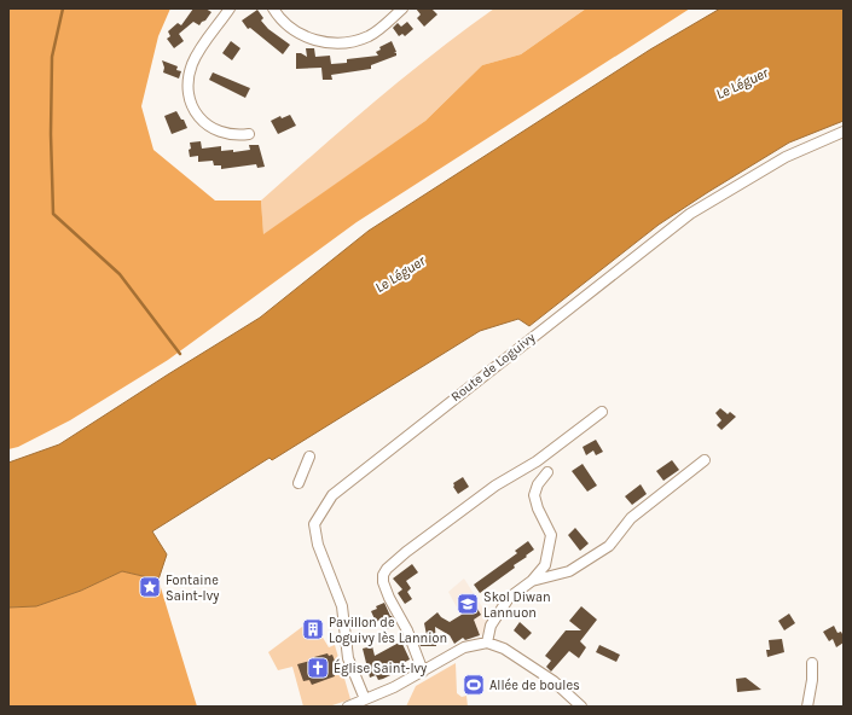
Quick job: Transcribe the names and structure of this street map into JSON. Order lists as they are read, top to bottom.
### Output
{
  "streets": {
    "street": ["Route de Loguivy"]
  },
  "water": ["Le Léguer"],
  "places": {
    "place": ["Fontaine Saint-Ivy"],
    "school or university": ["Skol Diwan Lannuon"],
    "building": ["Pavillon de Loguivy lès Lannion"],
    "church": ["Église Saint-Ivy"],
    "sports": ["Allée de boules"]
  }
}
